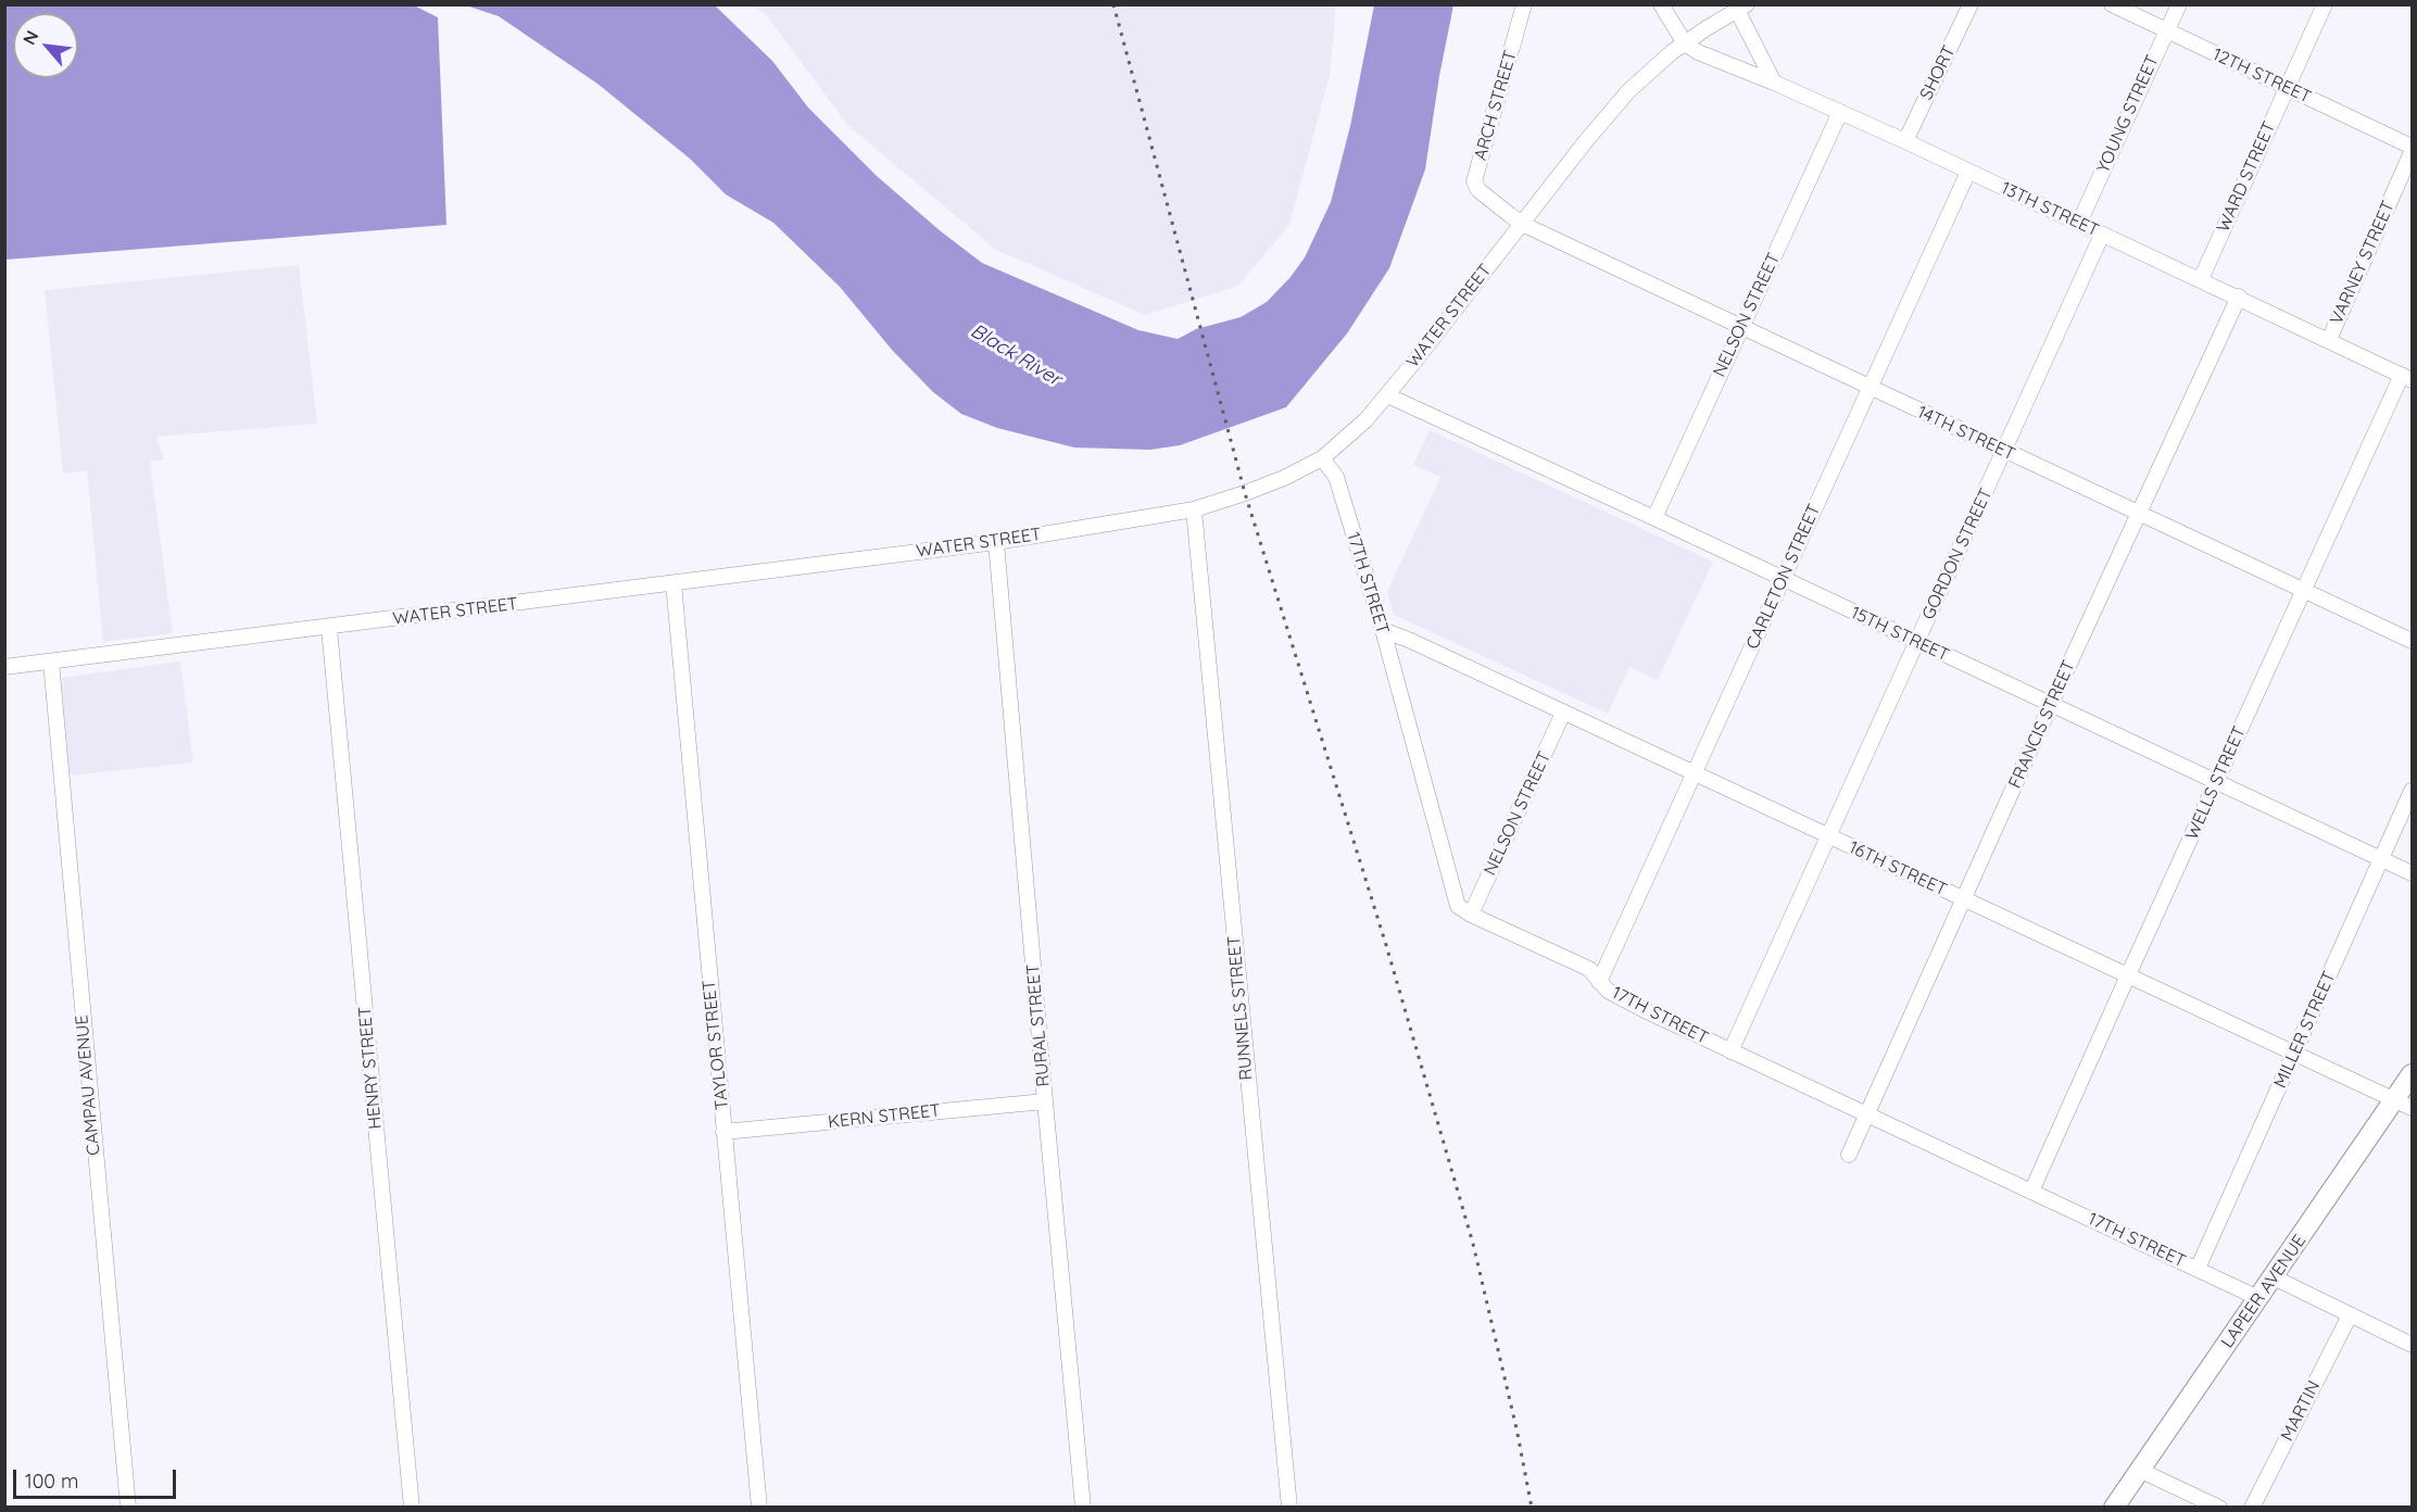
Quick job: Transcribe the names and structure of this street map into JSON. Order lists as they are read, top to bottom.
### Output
{
  "streets": {
    "main road": ["LAPEER AVENUE"],
    "street": [
      "SHORT",
      "12TH STREET",
      "ARCH STREET",
      "YOUNG STREET",
      "WARD STREET",
      "13TH STREET",
      "VARNEY STREET",
      "NELSON STREET",
      "WATER STREET",
      "14TH STREET",
      "GORDON STREET",
      "CARLETON STREET",
      "17TH STREET",
      "15TH STREET",
      "FRANCIS STREET",
      "WELLS STREET",
      "16TH STREET",
      "RUNNELS STREET",
      "RURAL STREET",
      "MILLER STREET",
      "TAYLOR STREET",
      "HENRY STREET",
      "CAMPAU AVENUE",
      "KERN STREET",
      "MARTIN"
    ]
  },
  "crossings": [
    ["SHORT", "13TH STREET"],
    ["12TH STREET", "YOUNG STREET"],
    ["12TH STREET", "WARD STREET"],
    ["ARCH STREET", "WATER STREET"],
    ["ARCH STREET", "14TH STREET"],
    ["YOUNG STREET", "13TH STREET"],
    ["WARD STREET", "13TH STREET"],
    ["13TH STREET", "VARNEY STREET"],
    ["13TH STREET", "NELSON STREET"],
    ["13TH STREET", "WATER STREET"],
    ["13TH STREET", "GORDON STREET"],
    ["13TH STREET", "CARLETON STREET"],
    ["13TH STREET", "FRANCIS STREET"],
    ["13TH STREET", "WELLS STREET"],
    ["NELSON STREET", "14TH STREET"],
    ["NELSON STREET", "17TH STREET"],
    ["NELSON STREET", "15TH STREET"],
    ["NELSON STREET", "16TH STREET"],
    ["WATER STREET", "14TH STREET"],
    ["WATER STREET", "17TH STREET"],
    ["WATER STREET", "15TH STREET"],
    ["WATER STREET", "RUNNELS STREET"],
    ["WATER STREET", "RURAL STREET"],
    ["WATER STREET", "TAYLOR STREET"],
    ["WATER STREET", "HENRY STREET"],
    ["WATER STREET", "CAMPAU AVENUE"],
    ["14TH STREET", "GORDON STREET"],
    ["14TH STREET", "CARLETON STREET"],
    ["14TH STREET", "FRANCIS STREET"],
    ["14TH STREET", "WELLS STREET"],
    ["GORDON STREET", "17TH STREET"],
    ["GORDON STREET", "15TH STREET"],
    ["GORDON STREET", "16TH STREET"],
    ["CARLETON STREET", "17TH STREET"],
    ["CARLETON STREET", "15TH STREET"],
    ["CARLETON STREET", "16TH STREET"],
    ["17TH STREET", "FRANCIS STREET"],
    ["17TH STREET", "WELLS STREET"],
    ["17TH STREET", "16TH STREET"],
    ["17TH STREET", "MILLER STREET"],
    ["17TH STREET", "LAPEER AVENUE"],
    ["15TH STREET", "FRANCIS STREET"],
    ["15TH STREET", "WELLS STREET"],
    ["15TH STREET", "MILLER STREET"],
    ["FRANCIS STREET", "16TH STREET"],
    ["WELLS STREET", "16TH STREET"],
    ["16TH STREET", "MILLER STREET"],
    ["16TH STREET", "LAPEER AVENUE"],
    ["RURAL STREET", "KERN STREET"],
    ["TAYLOR STREET", "KERN STREET"]
  ],
  "water": ["Black River"],
  "scale_bar": "100 m",
  "north": "top left"
}
